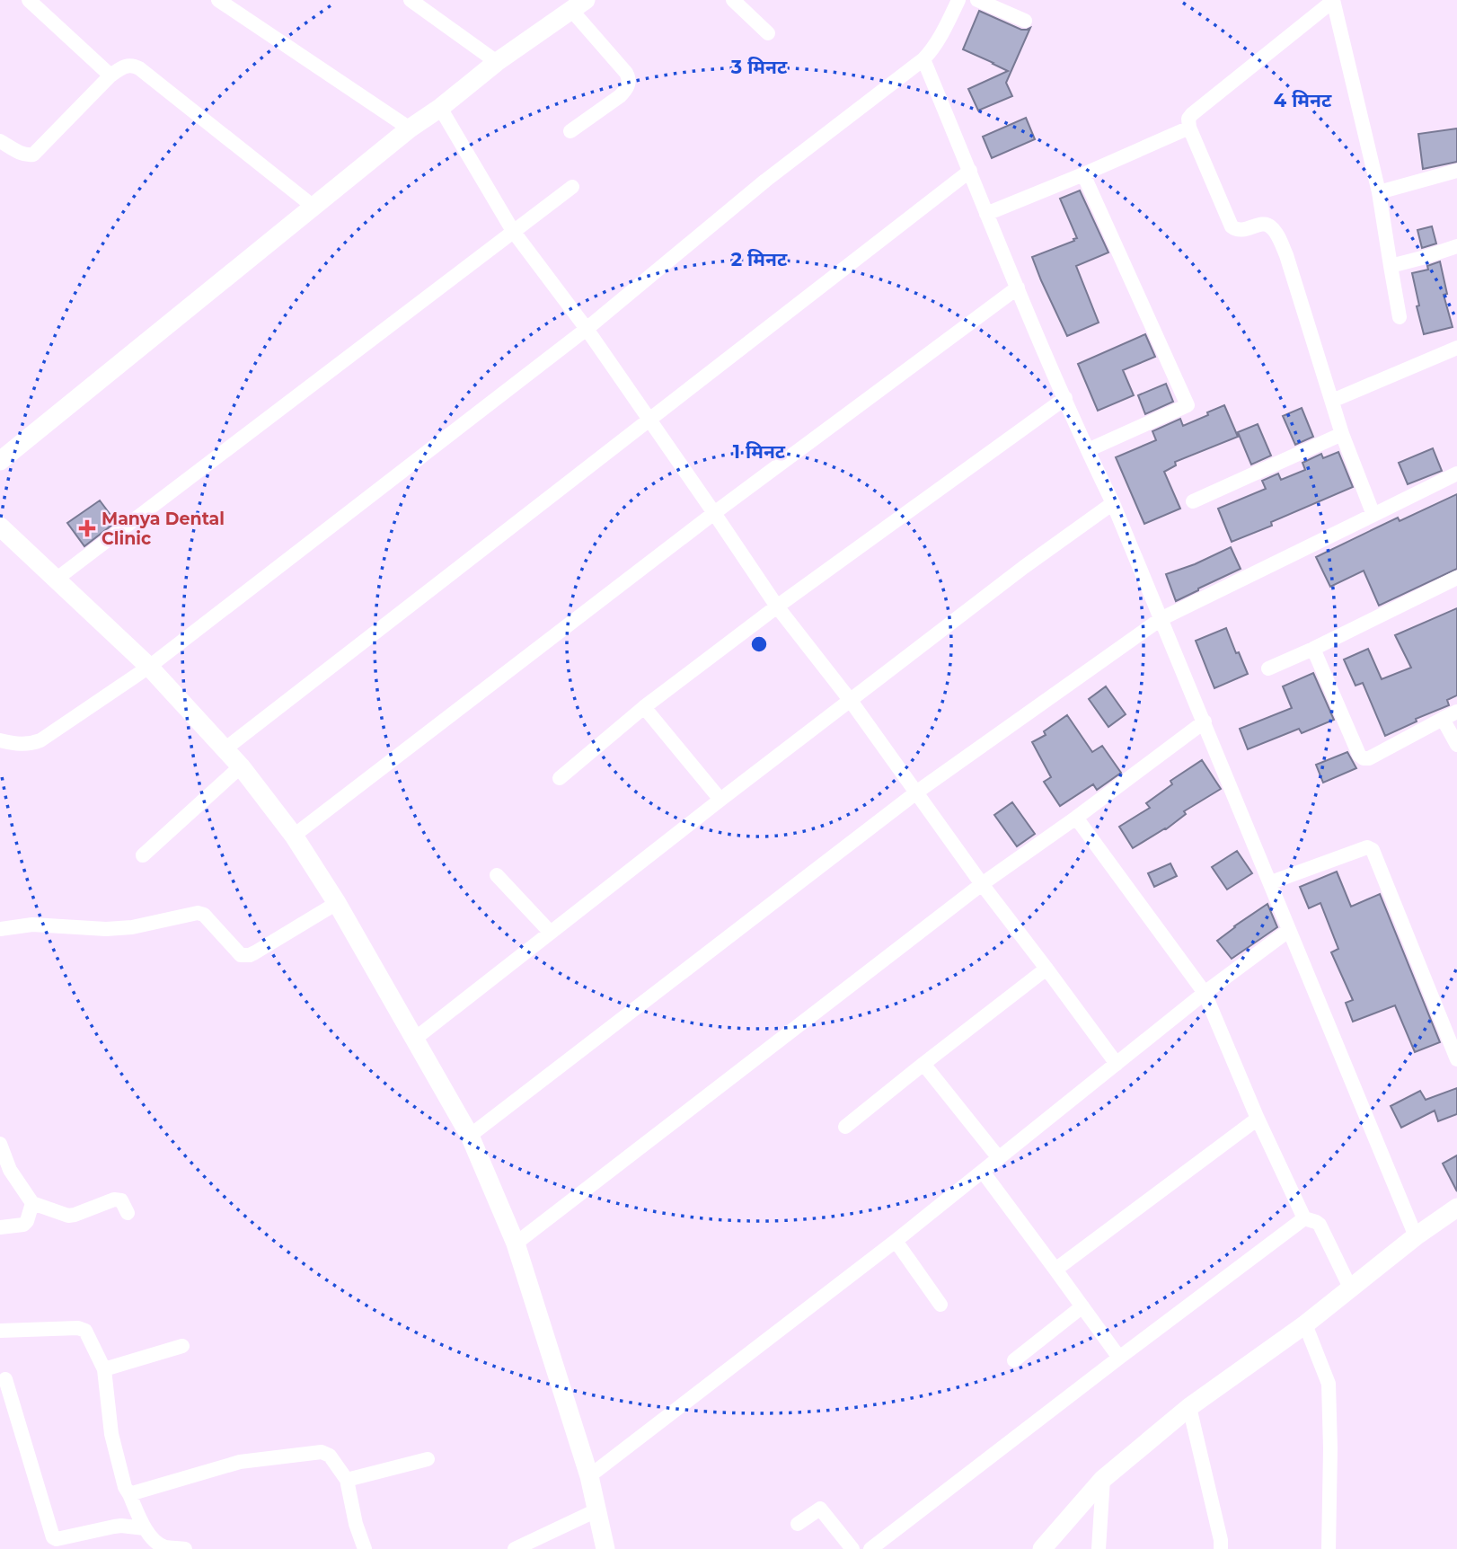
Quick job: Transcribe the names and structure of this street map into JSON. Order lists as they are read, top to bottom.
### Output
{
  "places": {
    "health": ["Manya Dental Clinic"]
  },
  "rings": [
    "3 मिनट",
    "4 मिनट",
    "2 मिनट",
    "1 मिनट"
  ]
}
